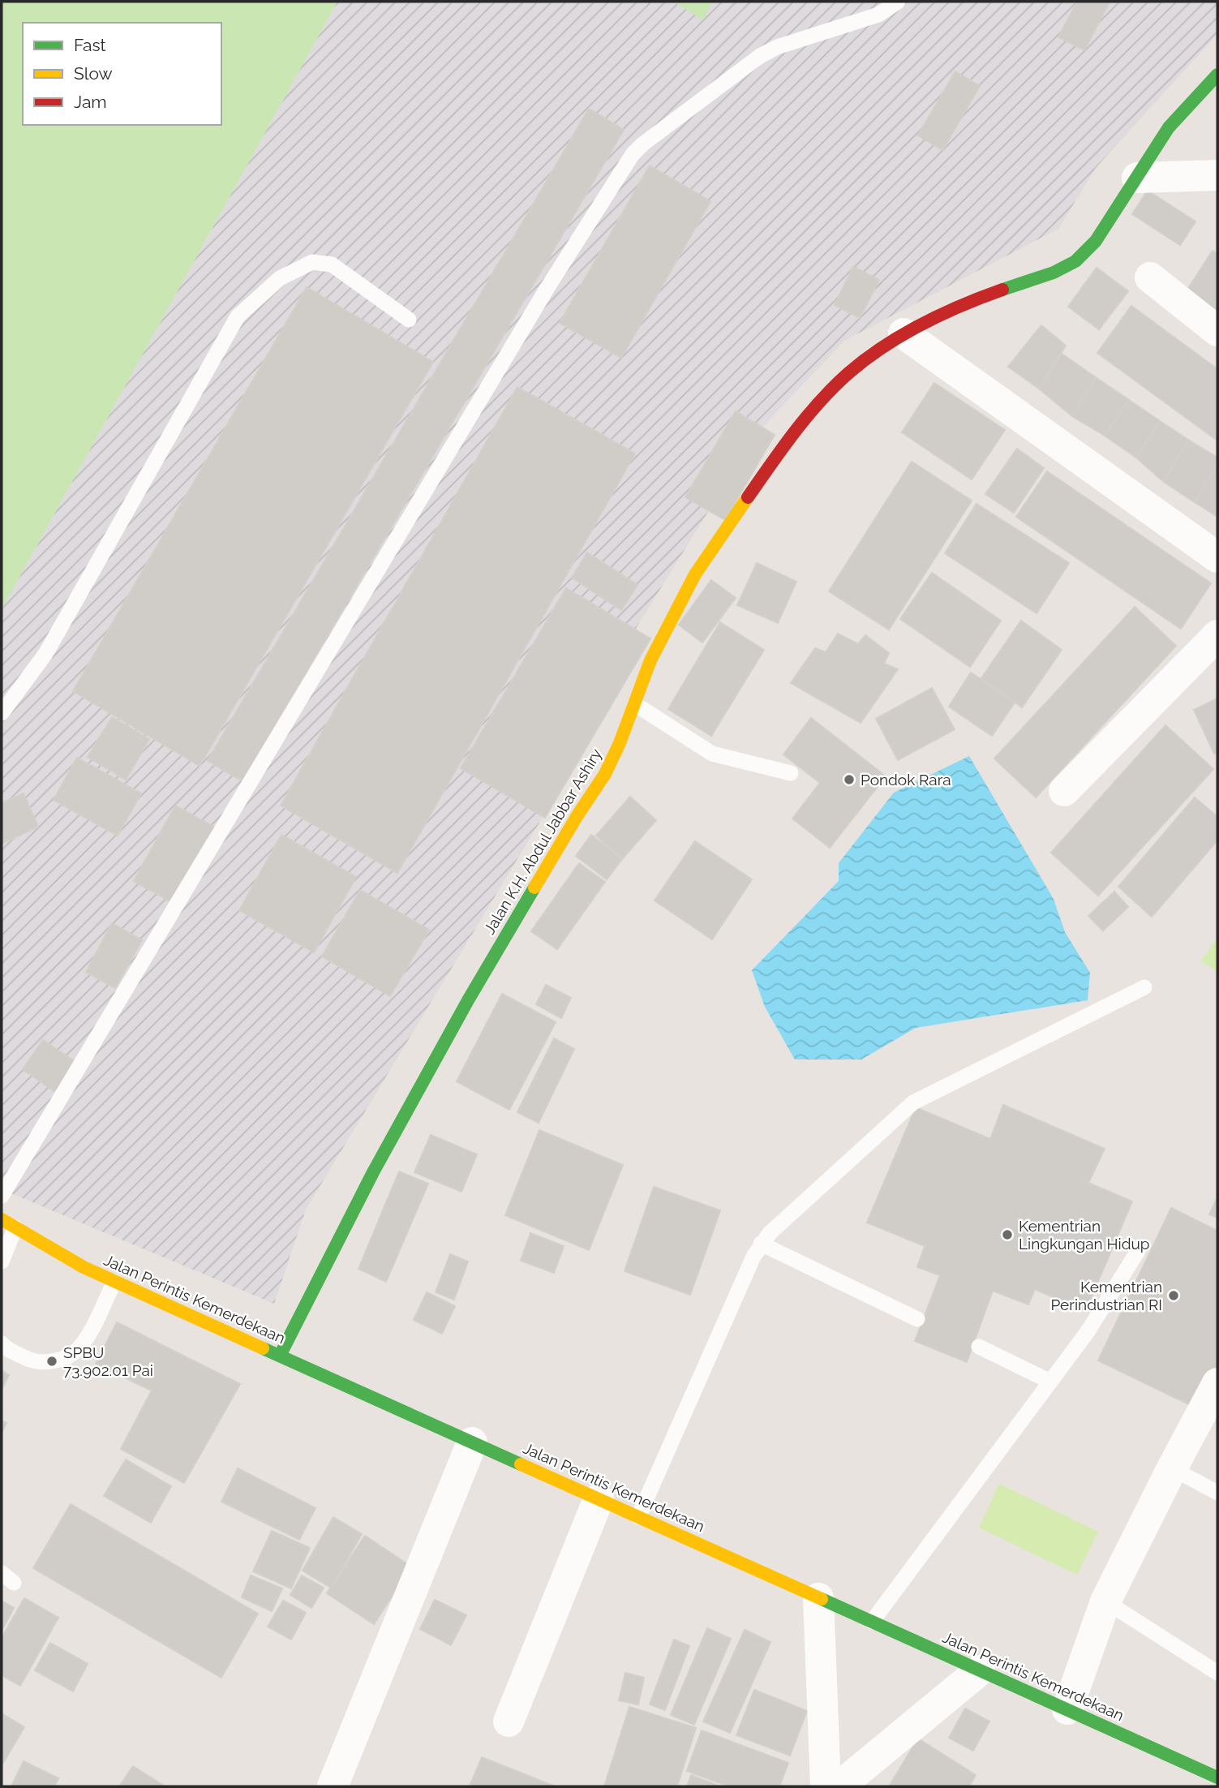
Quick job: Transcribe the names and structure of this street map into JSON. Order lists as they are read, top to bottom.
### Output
{
  "streets": {
    "main road": ["Jalan K.H. Abdul Jabbar Ashiry", "Jalan Perintis Kemerdekaan"]
  },
  "crossings": [
    ["Jalan K.H. Abdul Jabbar Ashiry", "Jalan Perintis Kemerdekaan"]
  ],
  "places": [
    "Pondok Rara",
    "Kementrian Lingkungan Hidup",
    "Kementrian Perindustrian RI",
    "SPBU 73.902.01 Pai"
  ],
  "legend": ["Fast", "Slow", "Jam"]
}
